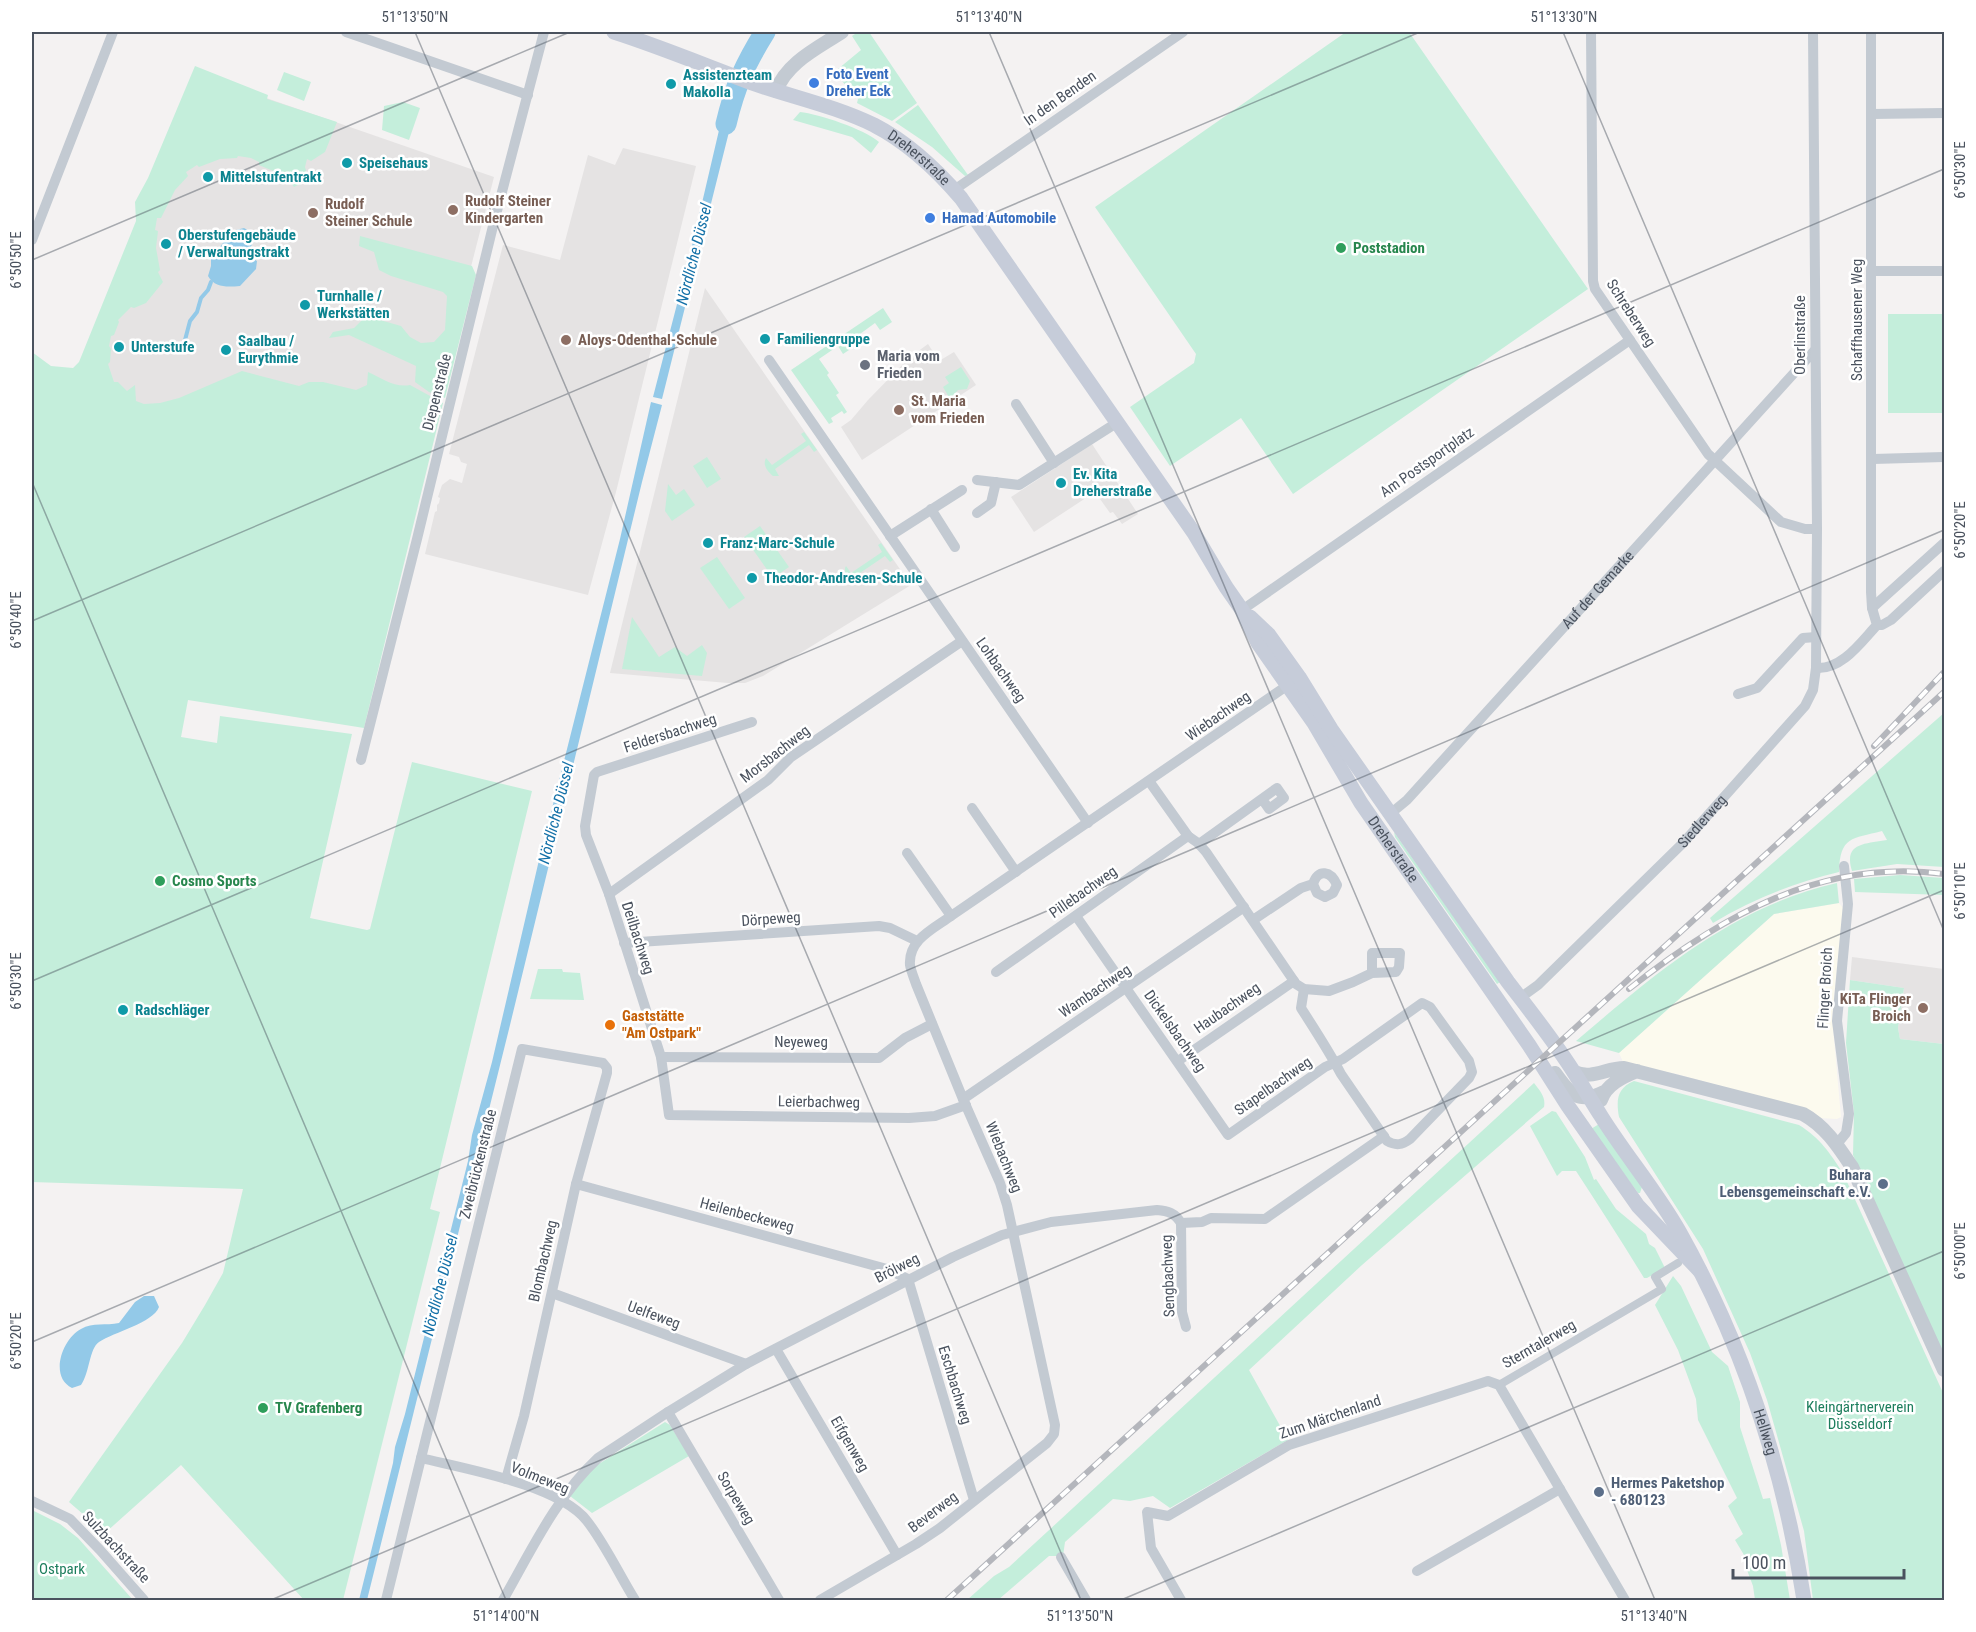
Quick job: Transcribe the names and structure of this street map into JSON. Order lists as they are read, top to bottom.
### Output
{
  "streets": {
    "main road": [
      "Dreherstraße",
      "Auf der Gemarke",
      "Siedlerweg",
      "Hellweg"
    ],
    "street": [
      "In den Benden",
      "Schreberweg",
      "Schaffhausener Weg",
      "Oberlinstraße",
      "Diepenstraße",
      "Am Postsportplatz",
      "Lohbachweg",
      "Wiebachweg",
      "Feldersbachweg",
      "Morsbachweg",
      "Pillebachweg",
      "Dörpeweg",
      "Deilbachweg",
      "Flinger Broich",
      "Wambachweg",
      "Haubachweg",
      "Dickelsbachweg",
      "Neyeweg",
      "Stapelbachweg",
      "Leierbachweg",
      "Zweibrückenstraße",
      "Heilenbeckeweg",
      "Blombachweg",
      "Brölweg",
      "Sengbachweg",
      "Uelfeweg",
      "Sterntalerweg",
      "Eschbachweg",
      "Zum Märchenland",
      "Eifgenweg",
      "Volmeweg",
      "Sorpeweg",
      "Beverweg",
      "Sulzbachstraße"
    ]
  },
  "crossings": [
    ["In den Benden", "Dreherstraße"],
    ["Dreherstraße", "Am Postsportplatz"],
    ["Dreherstraße", "Auf der Gemarke"],
    ["Dreherstraße", "Wiebachweg"],
    ["Dreherstraße", "Siedlerweg"],
    ["Dreherstraße", "Hellweg"],
    ["Schreberweg", "Oberlinstraße"],
    ["Schreberweg", "Am Postsportplatz"],
    ["Schreberweg", "Auf der Gemarke"],
    ["Oberlinstraße", "Auf der Gemarke"],
    ["Oberlinstraße", "Siedlerweg"],
    ["Lohbachweg", "Wiebachweg"],
    ["Lohbachweg", "Morsbachweg"],
    ["Wiebachweg", "Dörpeweg"],
    ["Wiebachweg", "Wambachweg"],
    ["Wiebachweg", "Neyeweg"],
    ["Wiebachweg", "Leierbachweg"],
    ["Wiebachweg", "Brölweg"],
    ["Wiebachweg", "Beverweg"],
    ["Feldersbachweg", "Deilbachweg"],
    ["Morsbachweg", "Deilbachweg"],
    ["Siedlerweg", "Hellweg"],
    ["Pillebachweg", "Dickelsbachweg"],
    ["Dörpeweg", "Deilbachweg"],
    ["Deilbachweg", "Neyeweg"],
    ["Deilbachweg", "Leierbachweg"],
    ["Wambachweg", "Dickelsbachweg"],
    ["Wambachweg", "Leierbachweg"],
    ["Haubachweg", "Dickelsbachweg"],
    ["Dickelsbachweg", "Stapelbachweg"],
    ["Zweibrückenstraße", "Blombachweg"],
    ["Zweibrückenstraße", "Volmeweg"],
    ["Heilenbeckeweg", "Blombachweg"],
    ["Heilenbeckeweg", "Brölweg"],
    ["Heilenbeckeweg", "Eschbachweg"],
    ["Blombachweg", "Uelfeweg"],
    ["Blombachweg", "Volmeweg"],
    ["Brölweg", "Sengbachweg"],
    ["Brölweg", "Uelfeweg"],
    ["Brölweg", "Eschbachweg"],
    ["Brölweg", "Eifgenweg"],
    ["Brölweg", "Volmeweg"],
    ["Brölweg", "Sorpeweg"],
    ["Sterntalerweg", "Zum Märchenland"],
    ["Eschbachweg", "Beverweg"],
    ["Eifgenweg", "Beverweg"]
  ],
  "water": ["Nördliche Düssel"],
  "parks": ["Kleingärtnerverein Düsseldorf", "Ostpark"],
  "places": [
    "Foto Event Dreher Eck",
    "Assistenzteam Makolla",
    "Speisehaus",
    "Mittelstufentrakt",
    "Rudolf Steiner Kindergarten",
    "Rudolf Steiner Schule",
    "Hamad Automobile",
    "Oberstufengebäude / Verwaltungstrakt",
    "Poststadion",
    "Turnhalle / Werkstätten",
    "Familiengruppe",
    "Aloys-Odenthal-Schule",
    "Unterstufe",
    "Saalbau / Eurythmie",
    "Maria vom Frieden",
    "St. Maria vom Frieden",
    "Ev. Kita Dreherstraße",
    "Franz-Marc-Schule",
    "Theodor-Andresen-Schule",
    "Cosmo Sports",
    "KiTa Flinger Broich",
    "Radschläger",
    "Gaststätte \"Am Ostpark\"",
    "Buhara Lebensgemeinschaft e.V.",
    "TV Grafenberg",
    "Hermes Paketshop - 680123"
  ],
  "scale_bar": "100 m",
  "coordinates": [
    "51°13'50\"N",
    "51°13'40\"N",
    "51°13'30\"N",
    "6°50'30\"E",
    "6°50'50\"E",
    "6°50'20\"E",
    "6°50'40\"E",
    "6°50'10\"E",
    "6°50'00\"E",
    "51°14'00\"N"
  ]
}
